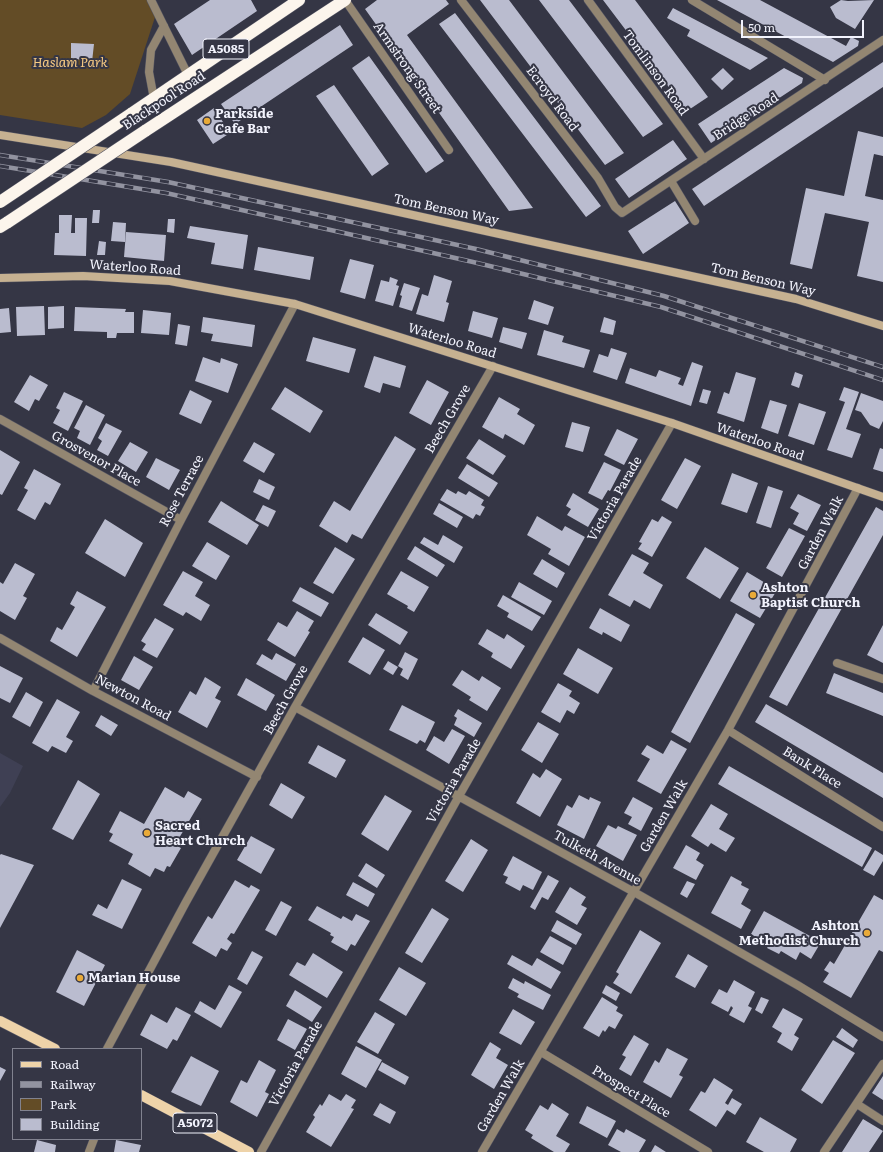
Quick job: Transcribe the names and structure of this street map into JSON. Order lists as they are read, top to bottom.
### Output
{
  "streets": {
    "highway": ["A5085", "Blackpool Road"],
    "main road": ["A5072"],
    "street": [
      "Armstrong Street",
      "Tomlinson Road",
      "Ecroyd Road",
      "Bridge Road",
      "Tom Benson Way",
      "Waterloo Road",
      "Beech Grove",
      "Grosvenor Place",
      "Rose Terrace",
      "Victoria Parade",
      "Garden Walk",
      "Newton Road",
      "Bank Place",
      "Tulketh Avenue",
      "Prospect Place"
    ]
  },
  "crossings": [
    ["Armstrong Street", "Blackpool Road"],
    ["Tomlinson Road", "Bridge Road"],
    ["Ecroyd Road", "Bridge Road"],
    ["Waterloo Road", "Beech Grove"],
    ["Waterloo Road", "Rose Terrace"],
    ["Waterloo Road", "Victoria Parade"],
    ["Waterloo Road", "Garden Walk"],
    ["Beech Grove", "Newton Road"],
    ["Beech Grove", "Tulketh Avenue"],
    ["Grosvenor Place", "Rose Terrace"],
    ["Rose Terrace", "Newton Road"],
    ["Victoria Parade", "Tulketh Avenue"],
    ["Garden Walk", "Bank Place"],
    ["Garden Walk", "Tulketh Avenue"],
    ["Garden Walk", "Prospect Place"]
  ],
  "parks": ["Haslam Park"],
  "places": [
    "Parkside Cafe Bar",
    "Ashton Baptist Church",
    "Sacred Heart Church",
    "Ashton Methodist Church",
    "Marian House"
  ],
  "legend": [
    "Road",
    "Railway",
    "Park",
    "Building"
  ],
  "scale_bar": "50 m"
}
